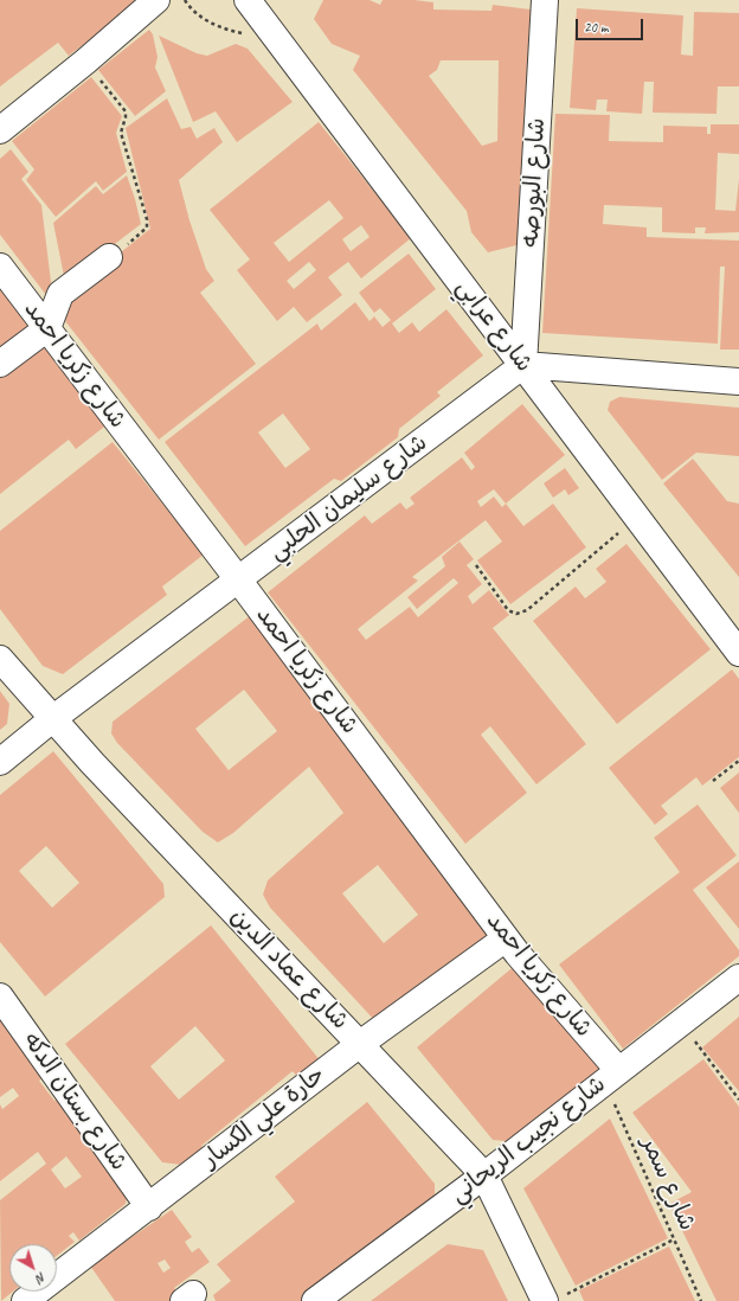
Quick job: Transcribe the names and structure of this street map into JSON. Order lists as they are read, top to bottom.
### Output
{
  "streets": {
    "street": [
      "شارع البورصه",
      "شارع عرابي",
      "شارع زكريا احمد",
      "شارع سليمان الحلبي",
      "شارع عماد الدين",
      "شارع بستان الدكه",
      "حارة علي الكسار",
      "شارع نجيب الريحاني"
    ],
    "path": ["شارع سمر"]
  },
  "crossings": [
    ["شارع البورصه", "شارع عرابي"],
    ["شارع البورصه", "شارع سليمان الحلبي"],
    ["شارع عرابي", "شارع سليمان الحلبي"],
    ["شارع زكريا احمد", "شارع سليمان الحلبي"],
    ["شارع زكريا احمد", "حارة علي الكسار"],
    ["شارع زكريا احمد", "شارع نجيب الريحاني"],
    ["شارع زكريا احمد", "شارع سمر"],
    ["شارع سليمان الحلبي", "شارع عماد الدين"],
    ["شارع عماد الدين", "حارة علي الكسار"],
    ["شارع عماد الدين", "شارع نجيب الريحاني"],
    ["شارع بستان الدكه", "حارة علي الكسار"],
    ["شارع نجيب الريحاني", "شارع سمر"]
  ],
  "scale_bar": "20 m",
  "north": "bottom right"
}
